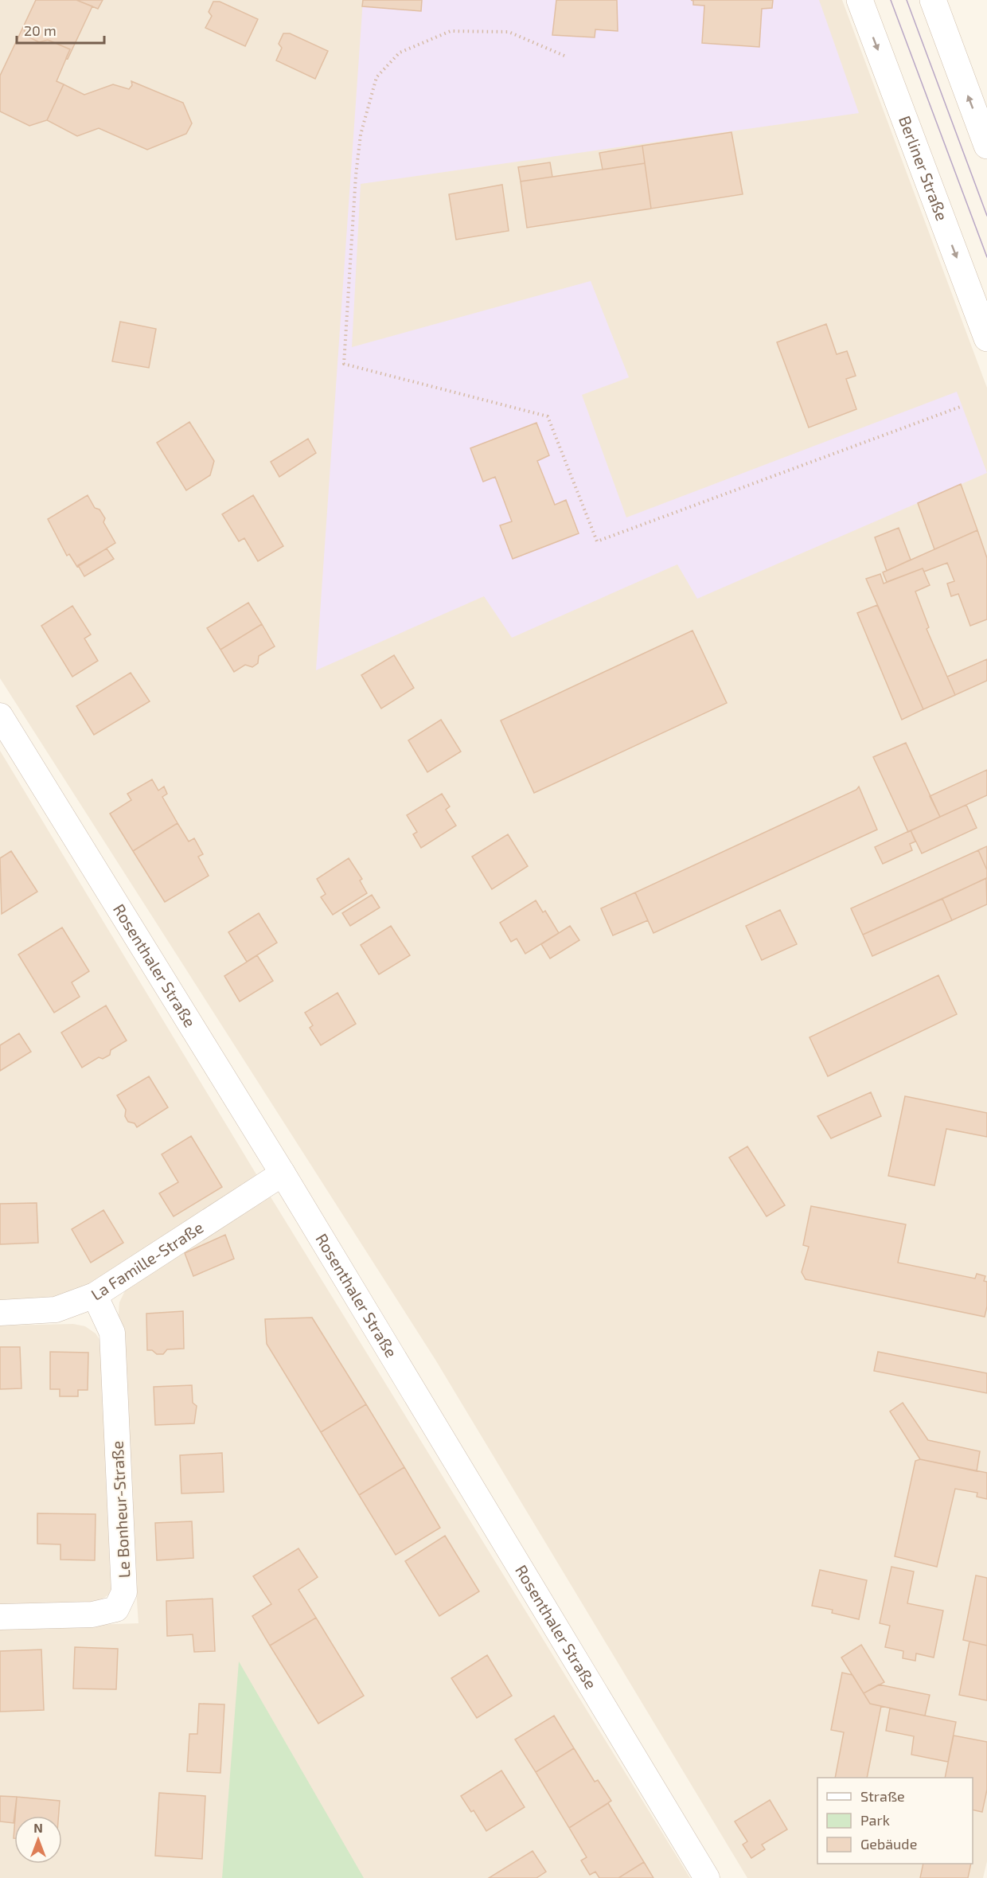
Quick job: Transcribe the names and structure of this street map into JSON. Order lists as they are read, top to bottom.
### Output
{
  "streets": {
    "main road": ["Berliner Straße"],
    "street": ["Rosenthaler Straße", "La Famille-Straße", "Le Bonheur-Straße"]
  },
  "crossings": [
    ["Rosenthaler Straße", "La Famille-Straße"],
    ["La Famille-Straße", "Le Bonheur-Straße"]
  ],
  "legend": ["Straße", "Park", "Gebäude"],
  "scale_bar": "20 m",
  "north": "top"
}
